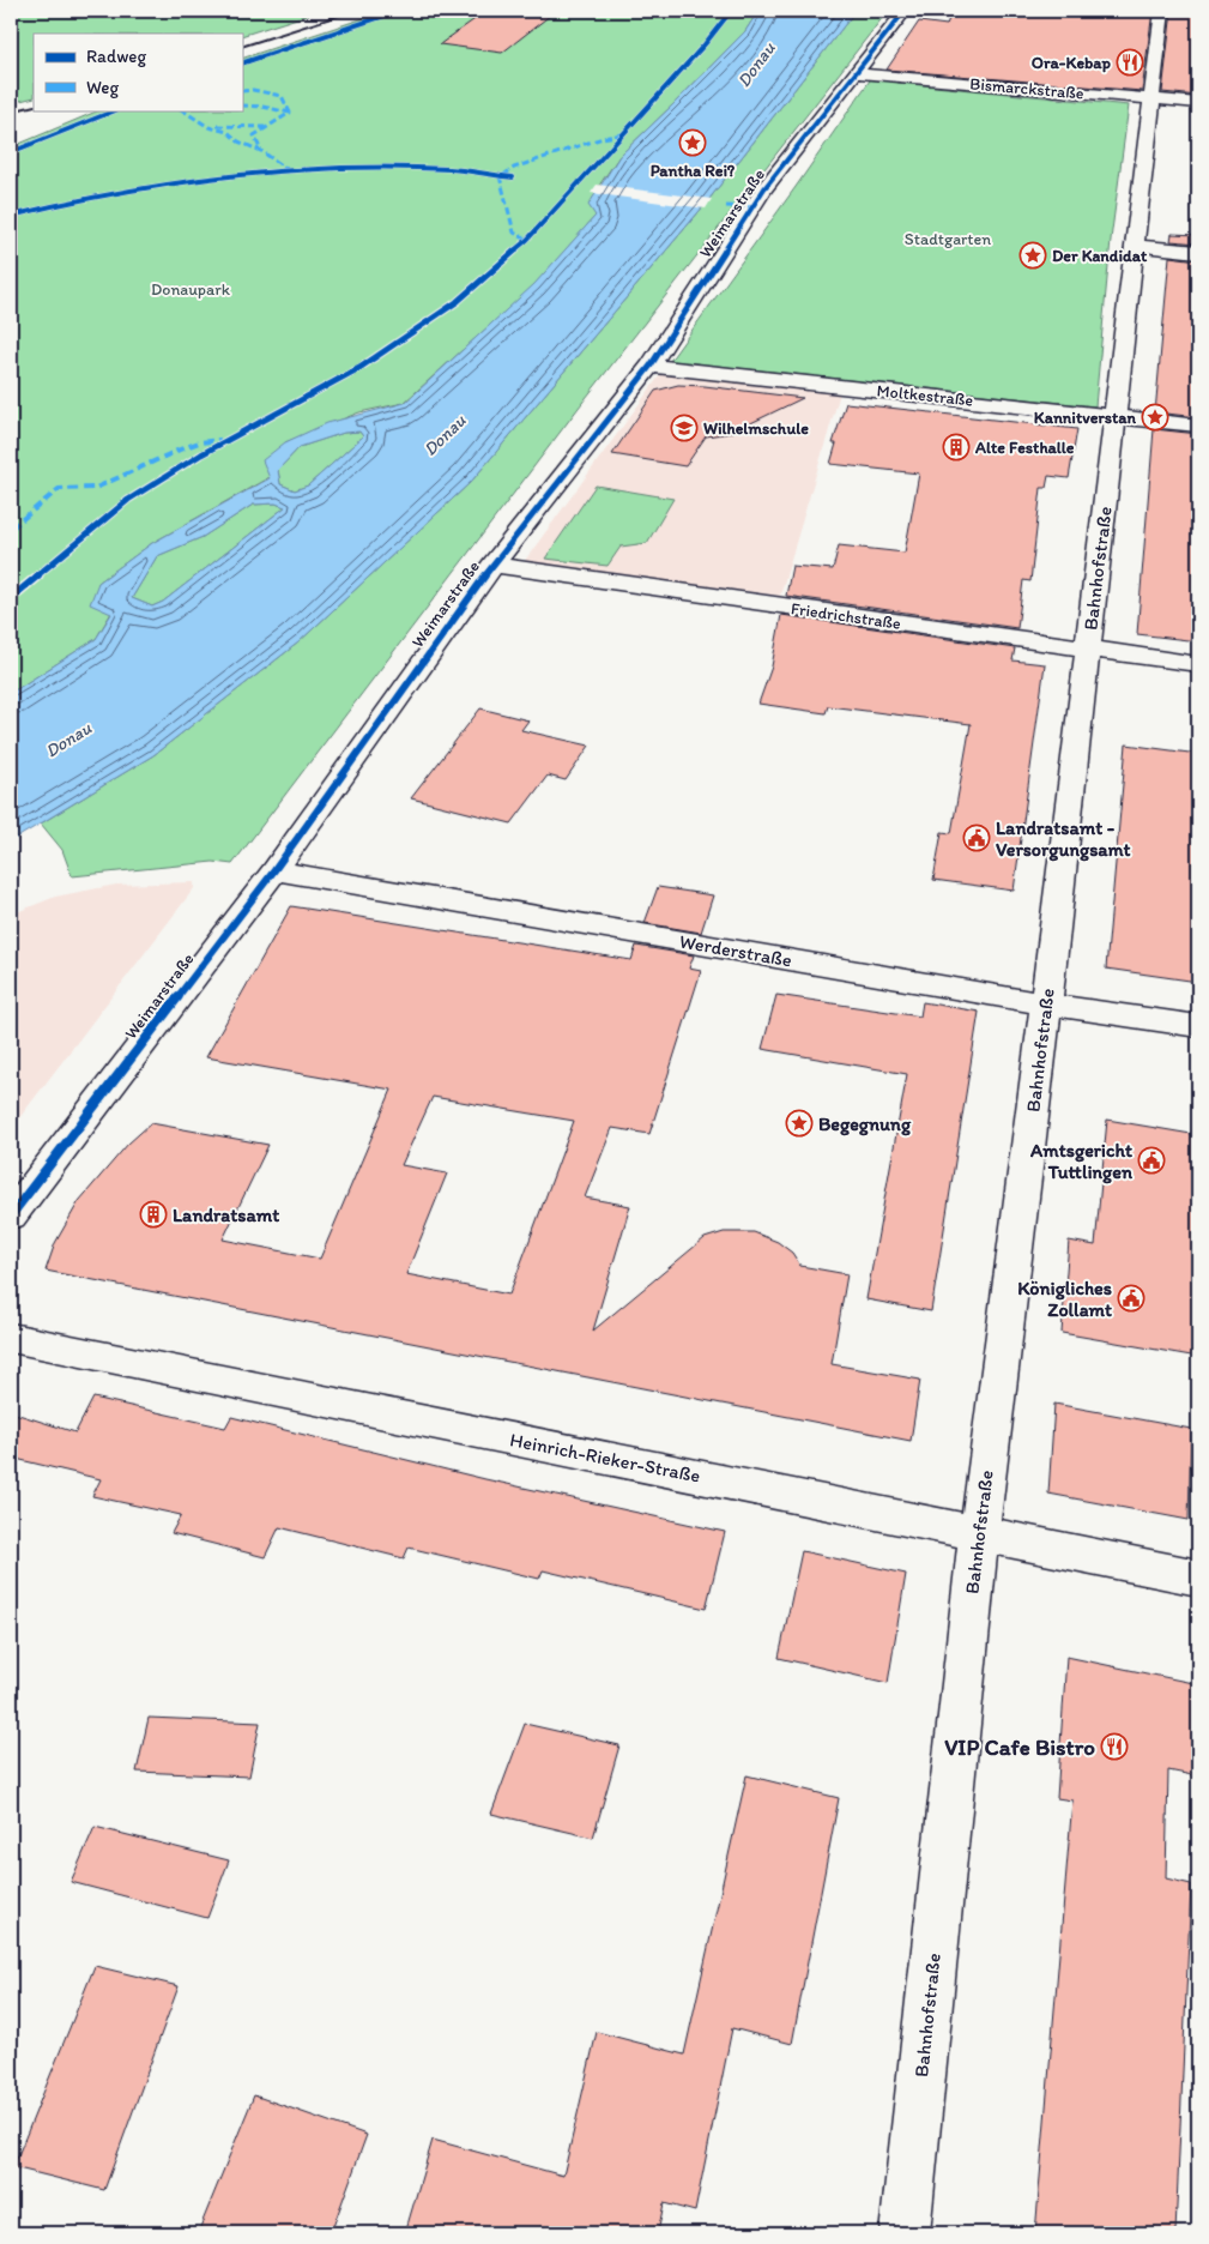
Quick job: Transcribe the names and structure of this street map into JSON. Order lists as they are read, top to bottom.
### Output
{
  "streets": {
    "street": [
      "Bismarckstraße",
      "Weimarstraße",
      "Moltkestraße",
      "Bahnhofstraße",
      "Friedrichstraße",
      "Werderstraße",
      "Heinrich-Rieker-Straße"
    ]
  },
  "crossings": [
    ["Bismarckstraße", "Weimarstraße"],
    ["Bismarckstraße", "Bahnhofstraße"],
    ["Weimarstraße", "Moltkestraße"],
    ["Weimarstraße", "Friedrichstraße"],
    ["Weimarstraße", "Werderstraße"],
    ["Moltkestraße", "Bahnhofstraße"],
    ["Bahnhofstraße", "Friedrichstraße"],
    ["Bahnhofstraße", "Werderstraße"],
    ["Bahnhofstraße", "Heinrich-Rieker-Straße"]
  ],
  "water": ["Donau"],
  "parks": ["Stadtgarten", "Donaupark"],
  "places": {
    "restaurant": ["Ora-Kebap", "VIP Cafe Bistro"],
    "place": [
      "Pantha Rei?",
      "Der Kandidat",
      "Kannitverstan",
      "Begegnung"
    ],
    "school or university": ["Wilhelmschule"],
    "building": ["Alte Festhalle", "Landratsamt"],
    "public building": ["Landratsamt - Versorgungsamt", "Amtsgericht Tuttlingen", "Königliches Zollamt"]
  },
  "legend": ["Radweg", "Weg"]
}
